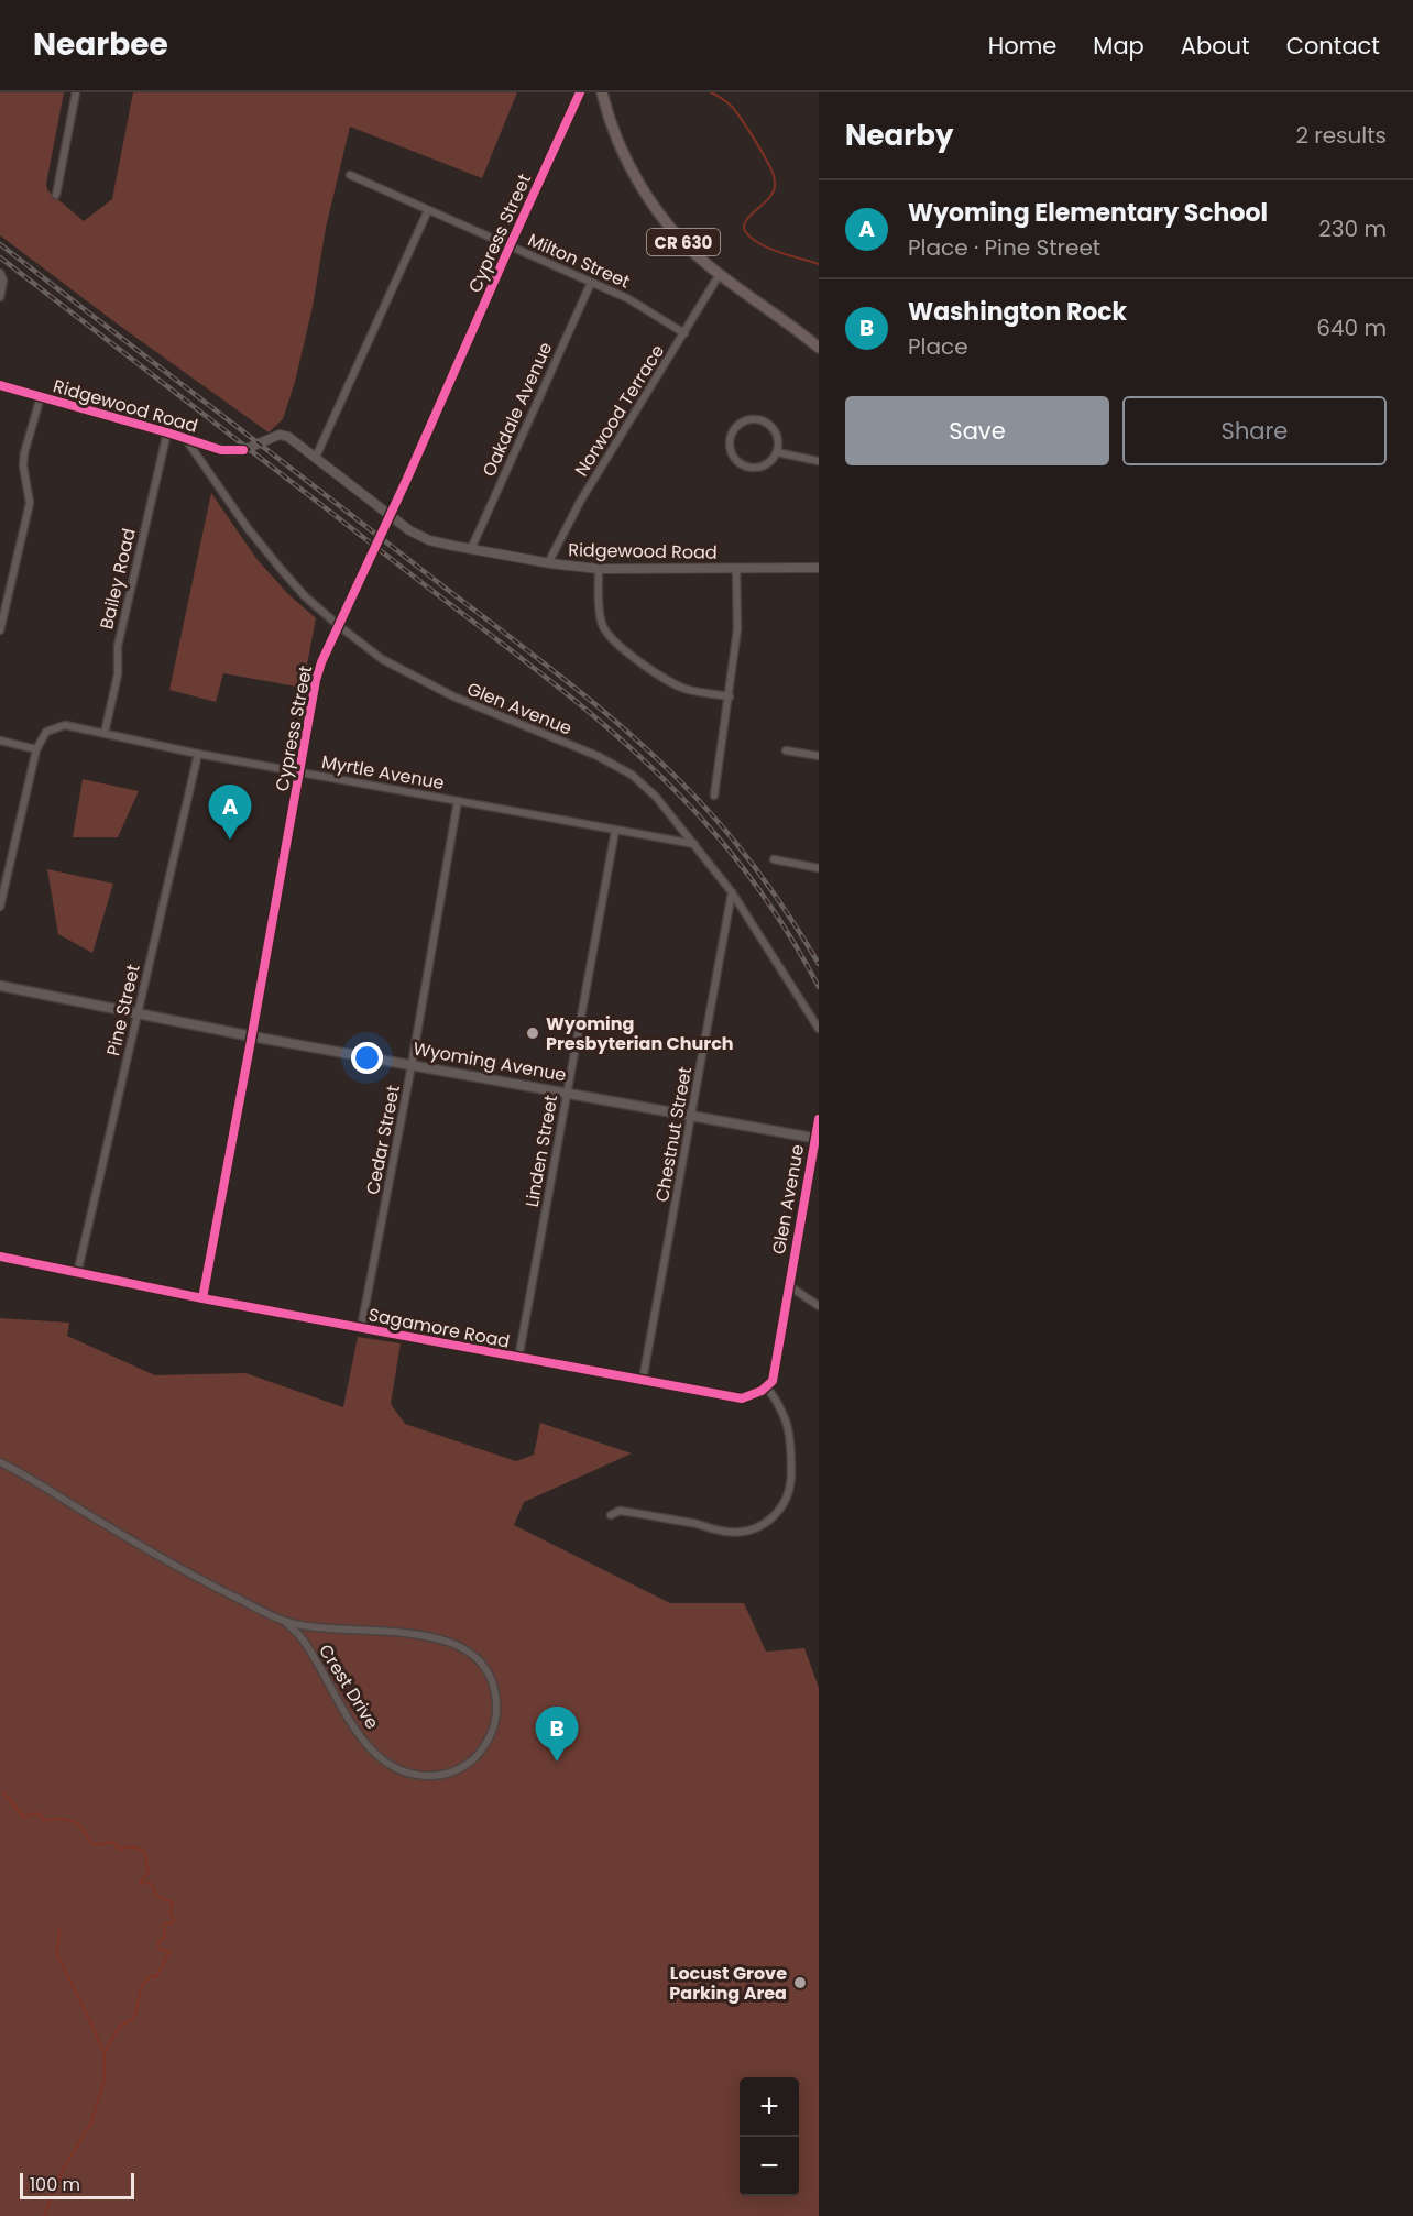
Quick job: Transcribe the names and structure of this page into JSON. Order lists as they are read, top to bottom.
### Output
{
  "streets": {
    "main road": ["CR 630", "Wyoming Avenue"],
    "street": [
      "Cypress Street",
      "Milton Street",
      "Ridgewood Road",
      "Oakdale Avenue",
      "Norwood Terrace",
      "Bailey Road",
      "Glen Avenue",
      "Myrtle Avenue",
      "Pine Street",
      "Chestnut Street",
      "Cedar Street",
      "Linden Street",
      "Sagamore Road",
      "Crest Drive"
    ]
  },
  "crossings": [
    ["Cypress Street", "Milton Street"],
    ["Cypress Street", "Ridgewood Road"],
    ["Cypress Street", "Glen Avenue"],
    ["Cypress Street", "Myrtle Avenue"],
    ["Cypress Street", "Wyoming Avenue"],
    ["Cypress Street", "Sagamore Road"],
    ["CR 630", "Norwood Terrace"],
    ["Milton Street", "Oakdale Avenue"],
    ["Milton Street", "Norwood Terrace"],
    ["Ridgewood Road", "Oakdale Avenue"],
    ["Ridgewood Road", "Norwood Terrace"],
    ["Ridgewood Road", "Bailey Road"],
    ["Ridgewood Road", "Glen Avenue"],
    ["Bailey Road", "Myrtle Avenue"],
    ["Glen Avenue", "Myrtle Avenue"],
    ["Glen Avenue", "Wyoming Avenue"],
    ["Glen Avenue", "Chestnut Street"],
    ["Myrtle Avenue", "Pine Street"],
    ["Myrtle Avenue", "Cedar Street"],
    ["Myrtle Avenue", "Linden Street"],
    ["Pine Street", "Wyoming Avenue"],
    ["Pine Street", "Sagamore Road"],
    ["Wyoming Avenue", "Chestnut Street"],
    ["Wyoming Avenue", "Cedar Street"],
    ["Wyoming Avenue", "Linden Street"],
    ["Chestnut Street", "Sagamore Road"],
    ["Cedar Street", "Sagamore Road"],
    ["Linden Street", "Sagamore Road"]
  ],
  "places": ["Wyoming Presbyterian Church", "Locust Grove Parking Area"],
  "scale_bar": "100 m",
  "page": {
    "header": "Nearbee",
    "nav": [
      "Home",
      "Map",
      "About",
      "Contact"
    ],
    "heading": ["Nearby", "2 results"],
    "list": [
      {
        "mark": "A",
        "name": "Wyoming Elementary School",
        "note": "Place · Pine Street",
        "value": "230 m"
      },
      {
        "mark": "B",
        "name": "Washington Rock",
        "note": "Place",
        "value": "640 m"
      }
    ],
    "buttons": ["Save", "Share"],
    "pins": ["A", "B"],
    "map_buttons": ["+", "−"],
    "scale": "100 m"
  }
}
